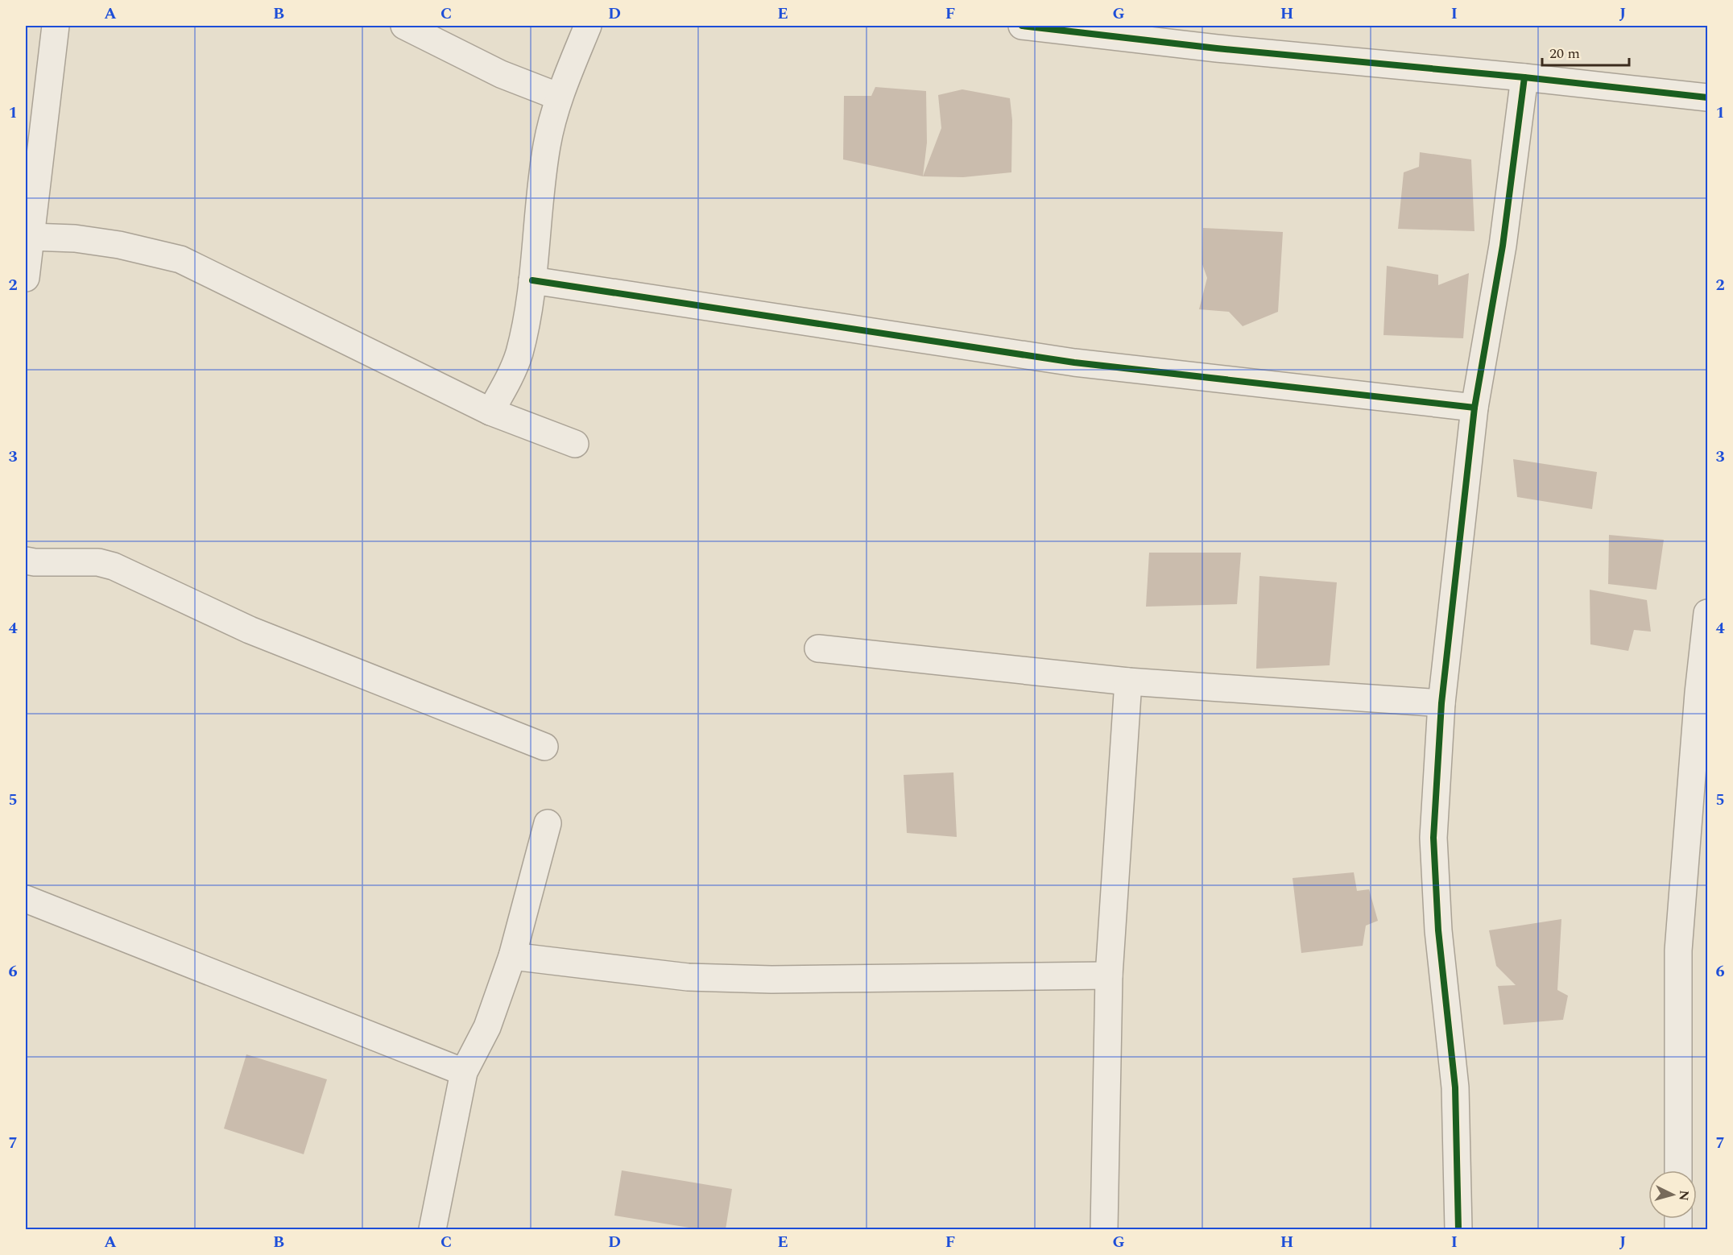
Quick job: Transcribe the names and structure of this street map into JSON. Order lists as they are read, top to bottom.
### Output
{
  "scale_bar": "20 m",
  "north": "right",
  "grid": {
    "columns": [
      "A",
      "B",
      "C",
      "D",
      "E",
      "F",
      "G",
      "H",
      "I",
      "J"
    ],
    "rows": [
      "1",
      "2",
      "3",
      "4",
      "5",
      "6",
      "7"
    ]
  }
}
